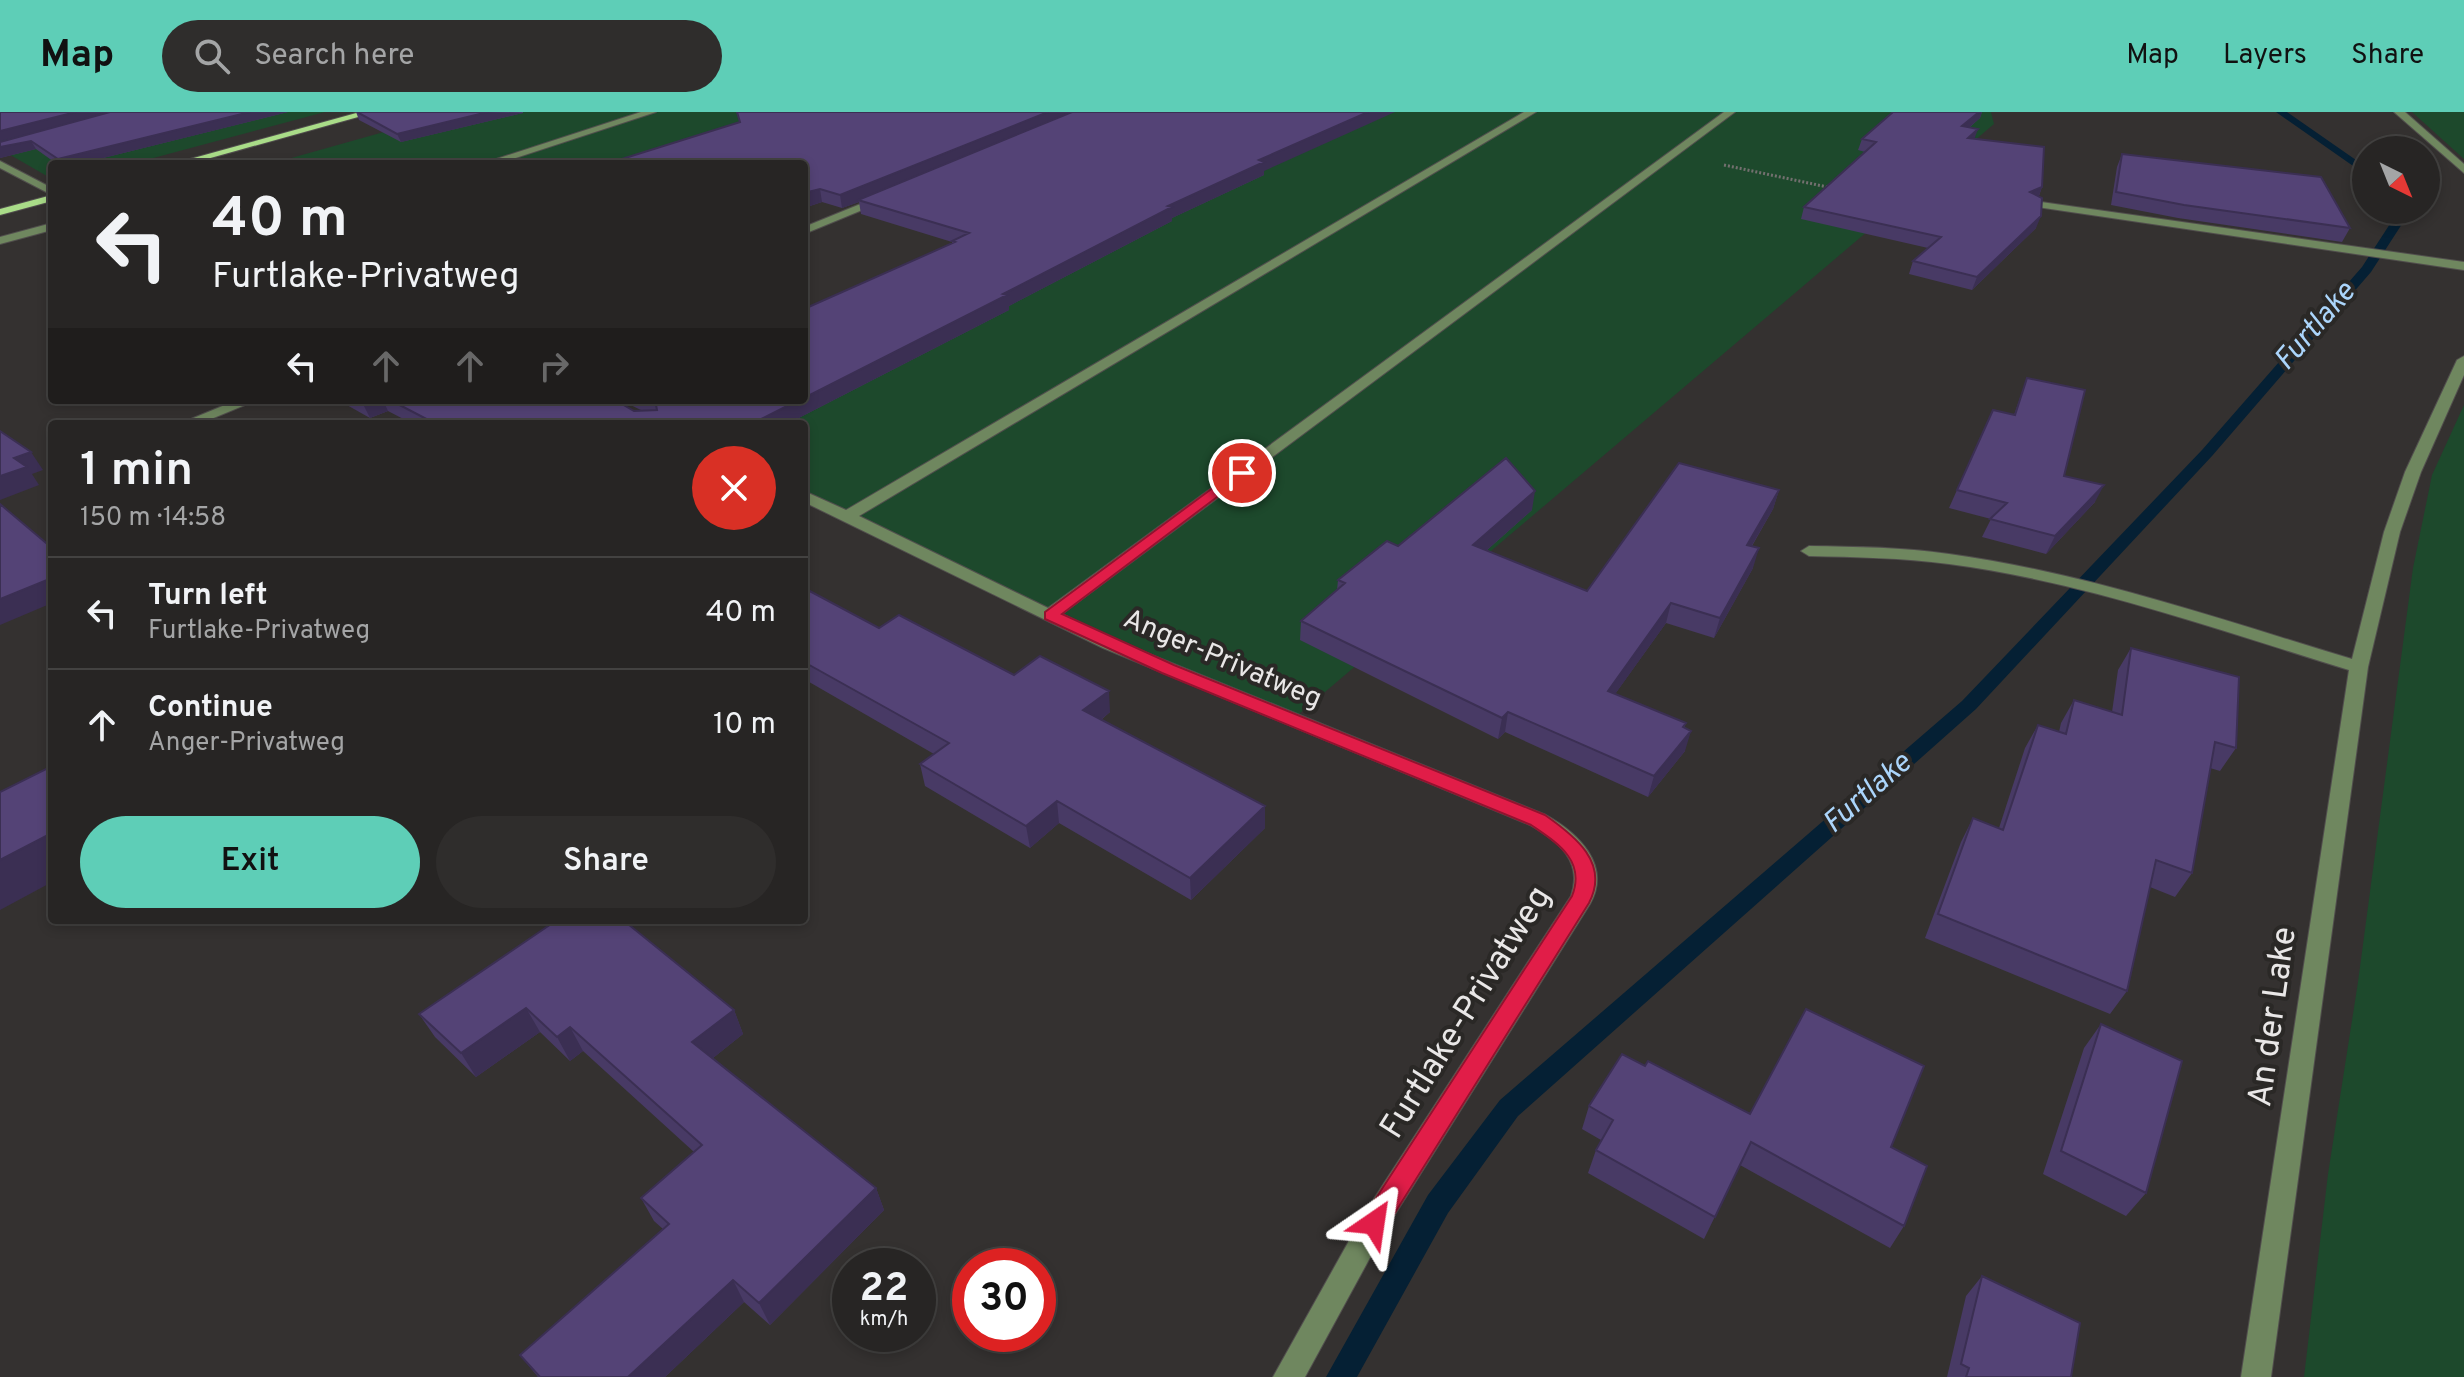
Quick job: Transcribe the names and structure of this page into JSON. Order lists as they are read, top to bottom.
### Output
{
  "streets": {
    "street": ["Anger-Privatweg", "Furtlake-Privatweg", "An der Lake"]
  },
  "crossings": [
    ["Anger-Privatweg", "Furtlake-Privatweg"]
  ],
  "water": ["Furtlake"],
  "north": "bottom right",
  "page": {
    "header": "Map",
    "search": "Search here",
    "nav": ["Map", "Layers", "Share"],
    "turn": ["40 m", "Furtlake-Privatweg"],
    "heading": ["1 min", "150 m · 14:58"],
    "list": [
      {
        "name": "Turn left",
        "note": "Furtlake-Privatweg",
        "value": "40 m"
      },
      {
        "name": "Continue",
        "note": "Anger-Privatweg",
        "value": "10 m"
      }
    ],
    "buttons": ["Exit", "Share"],
    "speed": "22 km/h",
    "limit": "30"
  }
}
